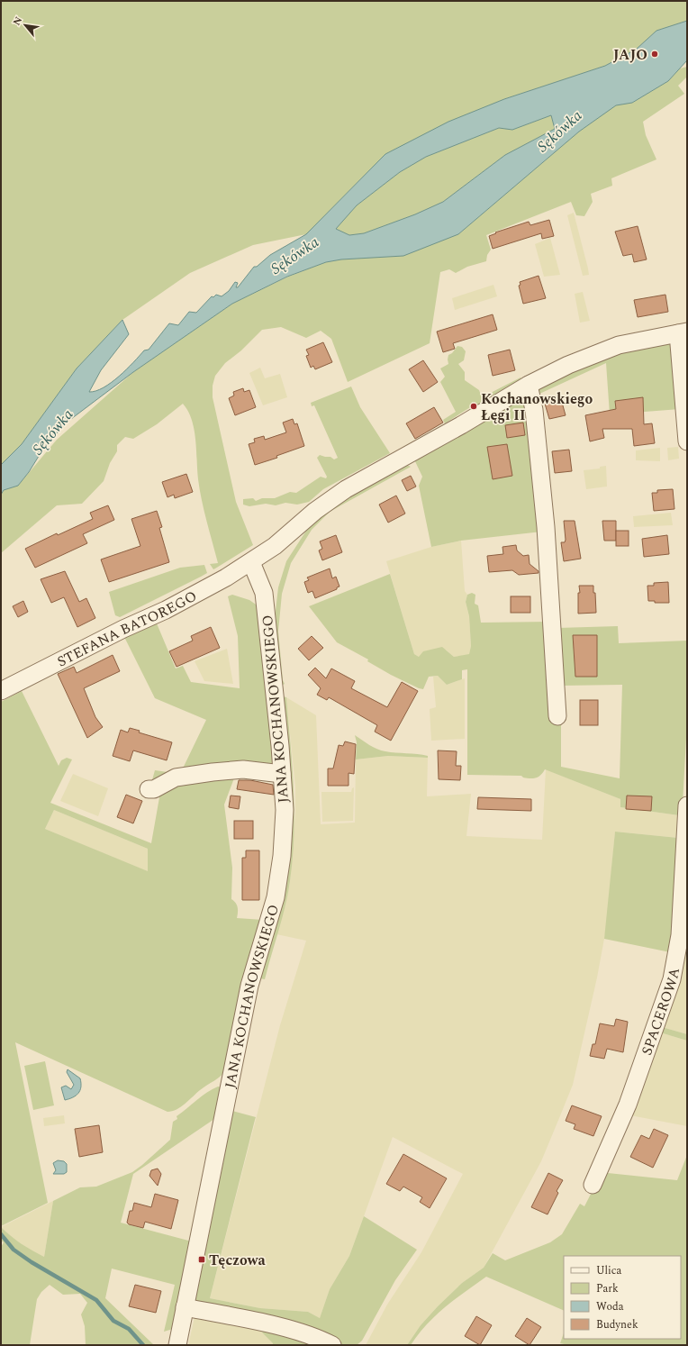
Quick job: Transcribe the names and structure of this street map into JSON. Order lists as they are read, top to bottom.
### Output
{
  "streets": {
    "street": ["STEFANA BATOREGO", "JANA KOCHANOWSKIEGO", "SPACEROWA"]
  },
  "crossings": [
    ["STEFANA BATOREGO", "JANA KOCHANOWSKIEGO"]
  ],
  "water": ["Sękówka"],
  "places": {
    "other": ["JAJO", "Kochanowskiego Łęgi II"],
    "transit": ["Tęczowa"]
  },
  "legend": [
    "Ulica",
    "Park",
    "Woda",
    "Budynek"
  ],
  "north": "top left"
}
